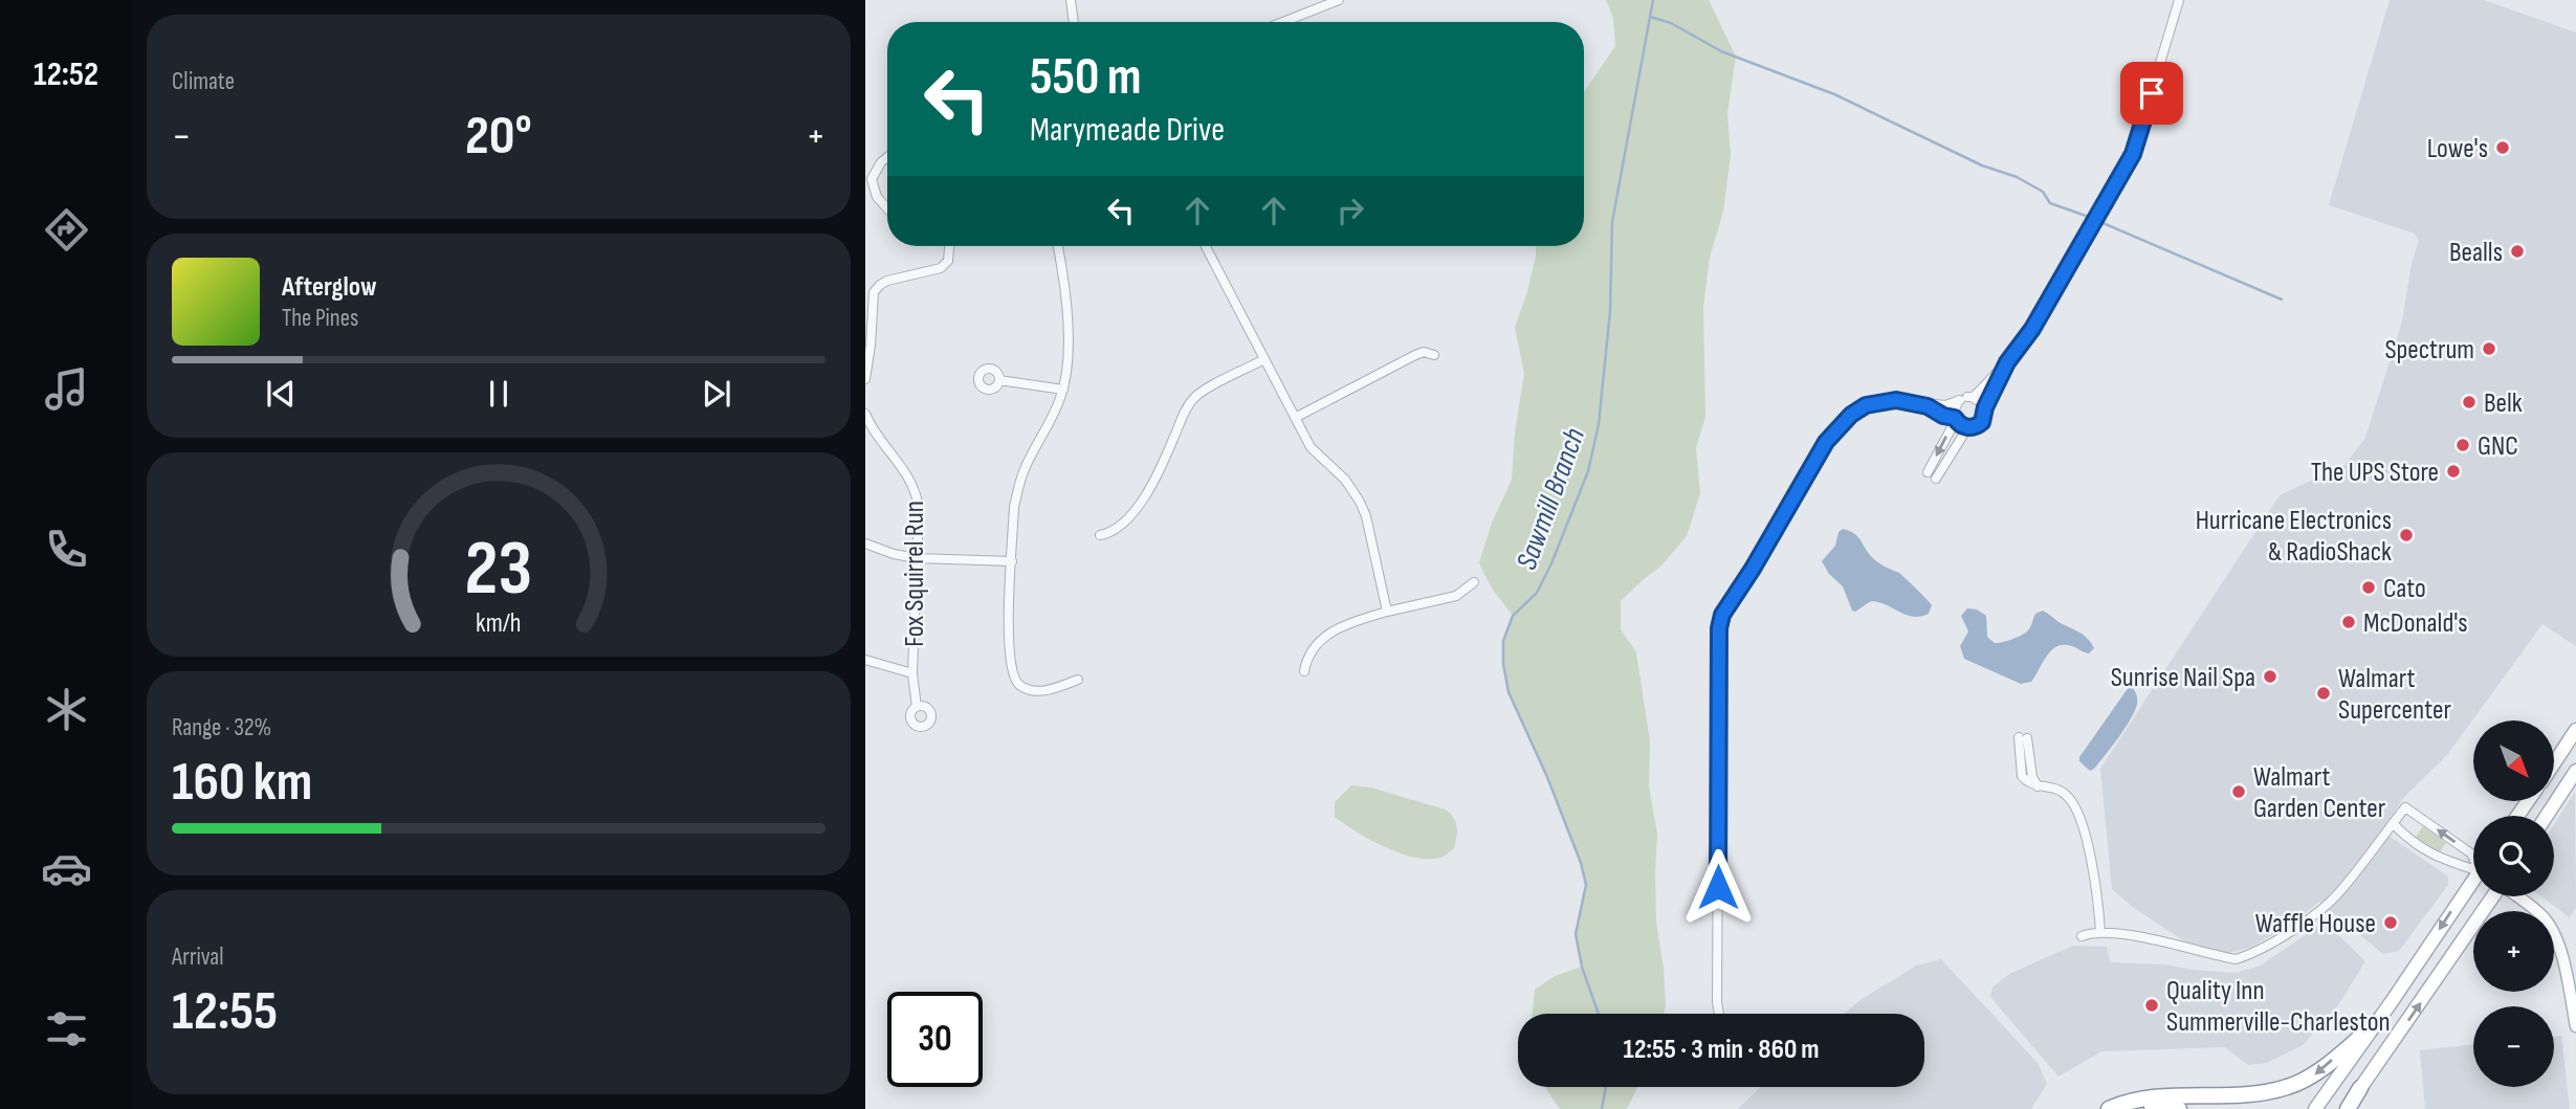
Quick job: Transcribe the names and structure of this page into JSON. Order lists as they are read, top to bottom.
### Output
{
  "streets": {
    "street": ["Fox Squirrel Run"]
  },
  "water": ["Sawmill Branch"],
  "places": [
    "Lowe's",
    "Bealls",
    "Spectrum",
    "Belk",
    "GNC",
    "The UPS Store",
    "Hurricane Electronics & RadioShack",
    "Cato",
    "McDonald's",
    "Sunrise Nail Spa",
    "Walmart Supercenter",
    "Walmart Garden Center",
    "Waffle House",
    "Quality Inn Summerville-Charleston"
  ],
  "north": "bottom right",
  "page": {
    "tabs": "12:52",
    "tile": [
      "Climate",
      ["Range · 32%", "160 km"],
      ["Arrival", "12:55"]
    ],
    "turn": ["550 m", "Marymeade Drive"],
    "heat": ["−", "20°", "+"],
    "song": ["Afterglow", "The Pines"],
    "map_buttons": ["+", "−"],
    "limit": "30",
    "trip": "12:55 · 3 min · 860 m",
    "gauge": ["23", "km/h"]
  }
}
